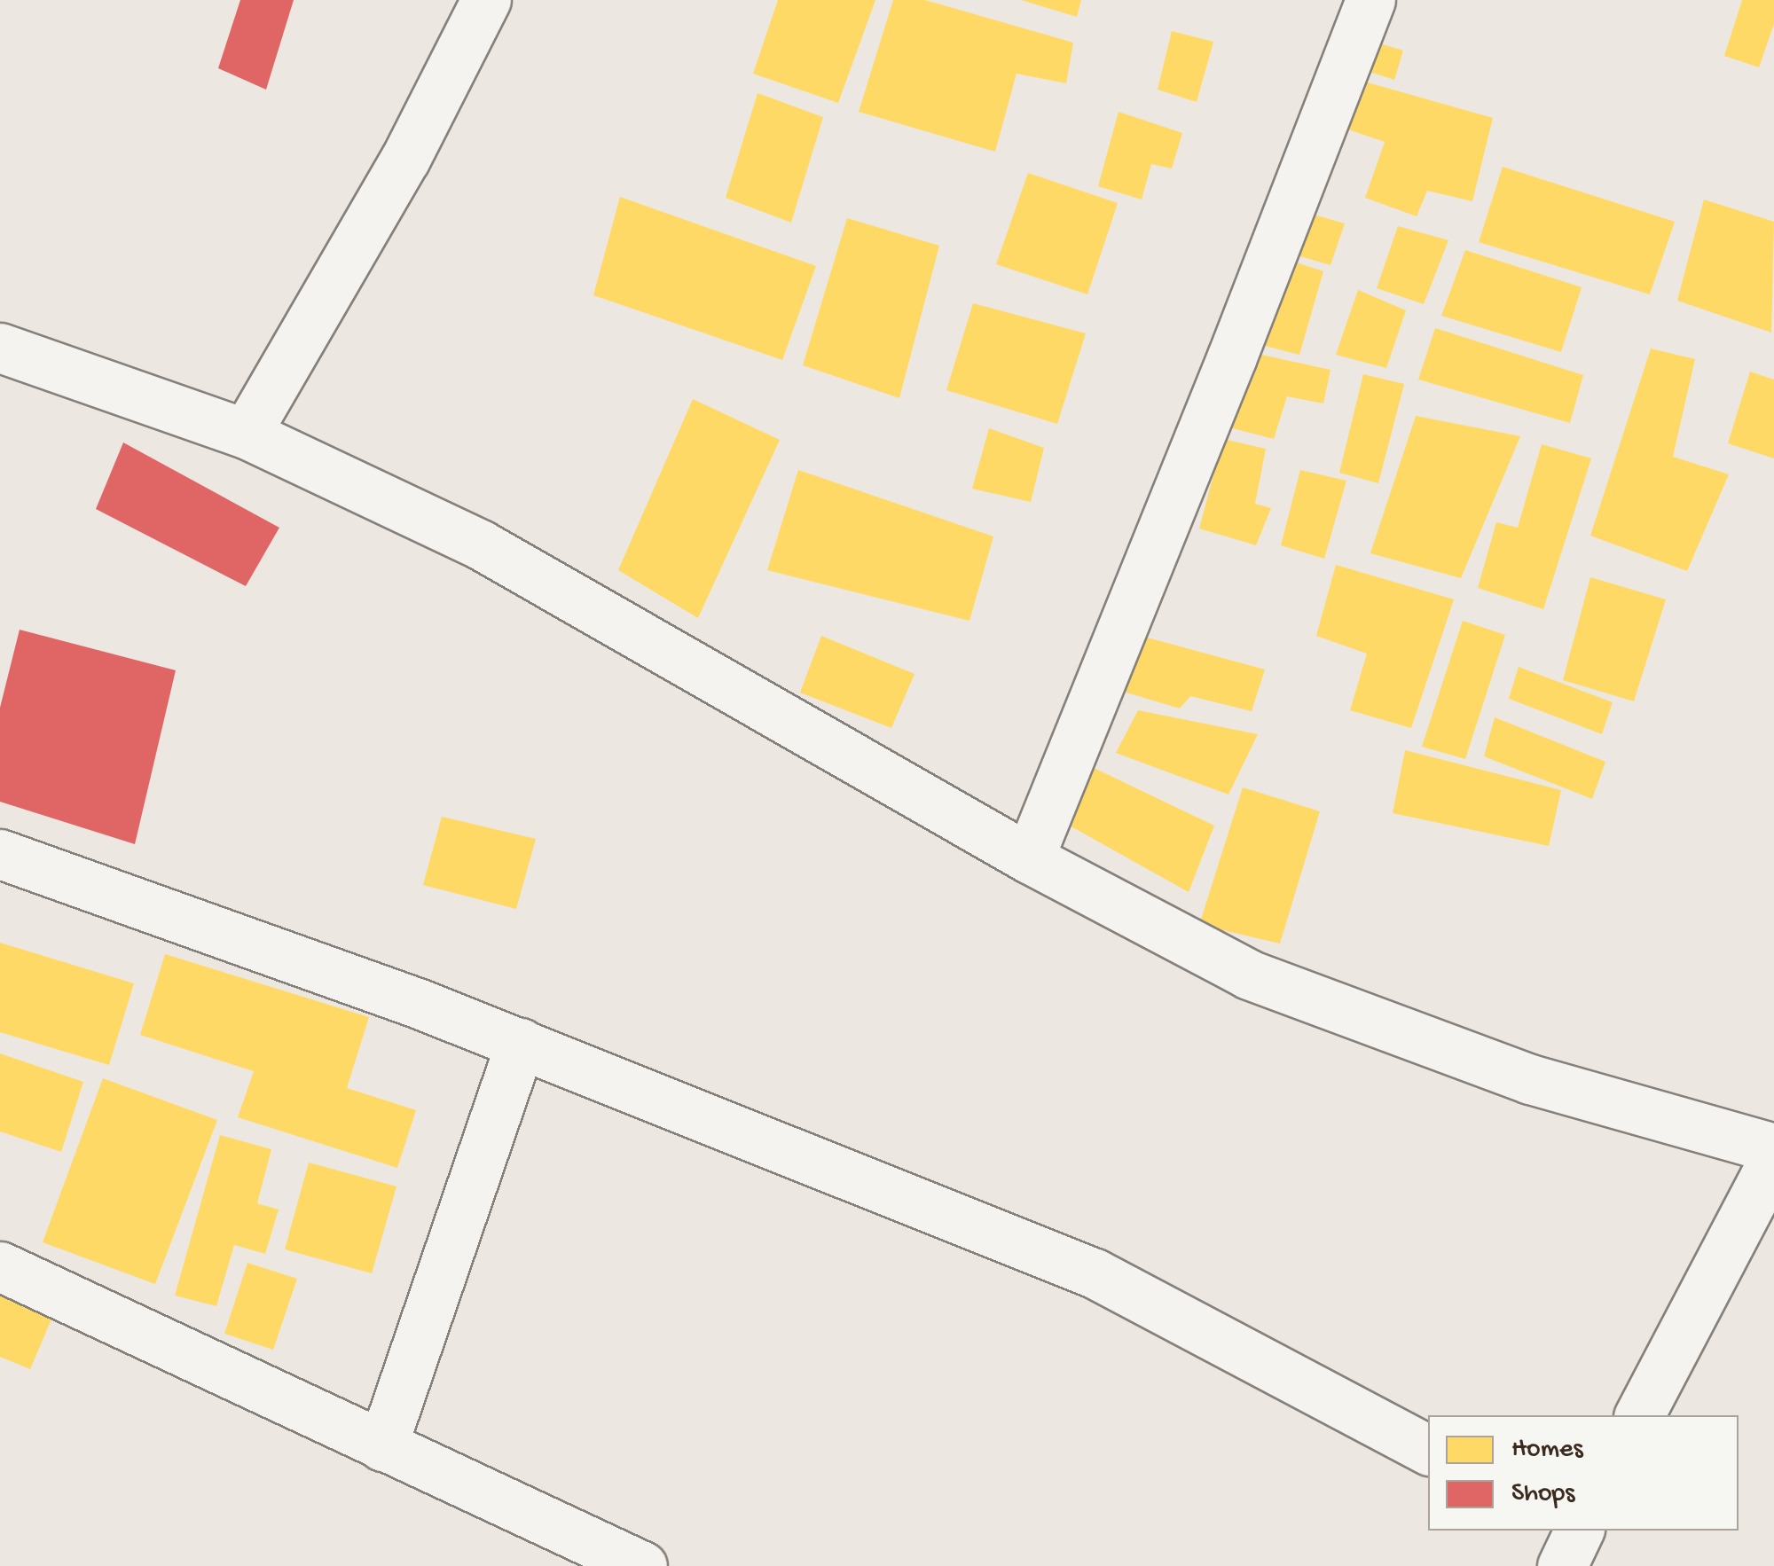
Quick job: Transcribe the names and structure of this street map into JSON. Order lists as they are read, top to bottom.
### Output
{
  "legend": ["Homes", "Shops"]
}
